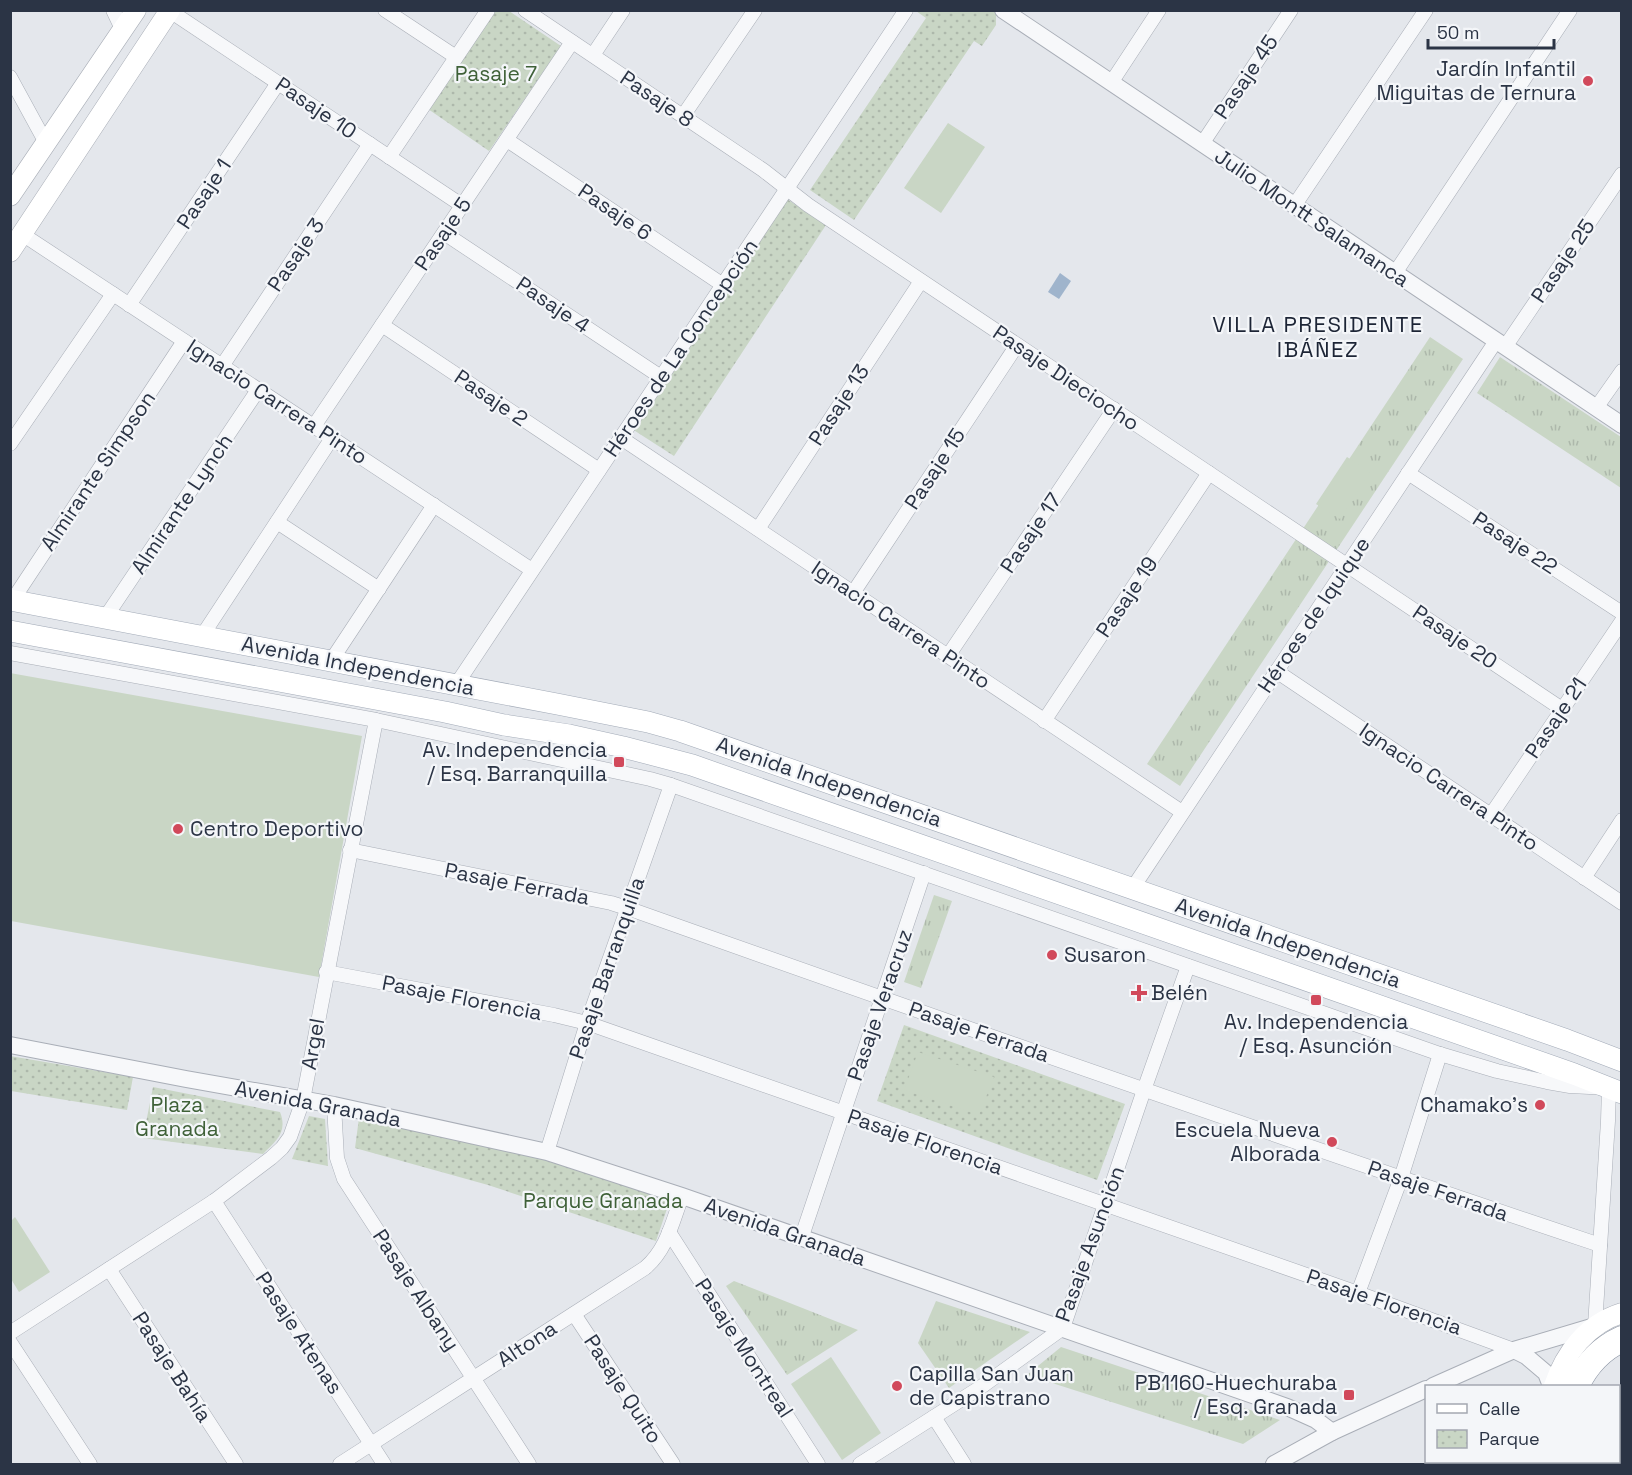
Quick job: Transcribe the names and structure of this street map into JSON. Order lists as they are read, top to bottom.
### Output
{
  "streets": {
    "main road": ["Avenida Independencia"],
    "street": [
      "Pasaje 45",
      "Pasaje 8",
      "Pasaje 10",
      "Pasaje 1",
      "Pasaje 6",
      "Julio Montt Salamanca",
      "Pasaje 5",
      "Pasaje 3",
      "Pasaje 25",
      "Pasaje 4",
      "Héroes de La Concepción",
      "Pasaje Dieciocho",
      "Pasaje 2",
      "Ignacio Carrera Pinto",
      "Pasaje 13",
      "Pasaje 15",
      "Almirante Simpson",
      "Almirante Lynch",
      "Pasaje 17",
      "Pasaje 22",
      "Pasaje 19",
      "Héroes de Iquique",
      "Pasaje 20",
      "Pasaje 21",
      "Pasaje Ferrada",
      "Pasaje Barranquilla",
      "Pasaje Florencia",
      "Pasaje Veracruz",
      "Argel",
      "Avenida Granada",
      "Pasaje Asunción",
      "Pasaje Albany",
      "Pasaje Atenas",
      "Altona",
      "Pasaje Montreal",
      "Pasaje Bahía",
      "Pasaje Quito"
    ]
  },
  "crossings": [
    ["Pasaje 45", "Julio Montt Salamanca"],
    ["Pasaje 8", "Pasaje 5"],
    ["Pasaje 8", "Héroes de La Concepción"],
    ["Pasaje 8", "Pasaje Dieciocho"],
    ["Pasaje 10", "Pasaje 1"],
    ["Pasaje 10", "Pasaje 5"],
    ["Pasaje 10", "Pasaje 3"],
    ["Pasaje 1", "Ignacio Carrera Pinto"],
    ["Pasaje 6", "Pasaje 5"],
    ["Pasaje 6", "Héroes de La Concepción"],
    ["Julio Montt Salamanca", "Pasaje 25"],
    ["Julio Montt Salamanca", "Héroes de Iquique"],
    ["Pasaje 5", "Pasaje 4"],
    ["Pasaje 5", "Pasaje 2"],
    ["Pasaje 5", "Ignacio Carrera Pinto"],
    ["Pasaje 3", "Ignacio Carrera Pinto"],
    ["Pasaje 25", "Héroes de Iquique"],
    ["Pasaje 4", "Héroes de La Concepción"],
    ["Héroes de La Concepción", "Pasaje Dieciocho"],
    ["Héroes de La Concepción", "Pasaje 2"],
    ["Héroes de La Concepción", "Ignacio Carrera Pinto"],
    ["Héroes de La Concepción", "Avenida Independencia"],
    ["Pasaje Dieciocho", "Pasaje 13"],
    ["Pasaje Dieciocho", "Pasaje 15"],
    ["Pasaje Dieciocho", "Pasaje 17"],
    ["Pasaje Dieciocho", "Pasaje 19"],
    ["Pasaje Dieciocho", "Héroes de Iquique"],
    ["Pasaje Dieciocho", "Pasaje 20"],
    ["Ignacio Carrera Pinto", "Pasaje 13"],
    ["Ignacio Carrera Pinto", "Pasaje 15"],
    ["Ignacio Carrera Pinto", "Almirante Simpson"],
    ["Ignacio Carrera Pinto", "Almirante Lynch"],
    ["Ignacio Carrera Pinto", "Pasaje 17"],
    ["Ignacio Carrera Pinto", "Pasaje 19"],
    ["Ignacio Carrera Pinto", "Héroes de Iquique"],
    ["Ignacio Carrera Pinto", "Pasaje 21"],
    ["Almirante Simpson", "Avenida Independencia"],
    ["Almirante Lynch", "Avenida Independencia"],
    ["Pasaje 22", "Héroes de Iquique"],
    ["Héroes de Iquique", "Pasaje 20"],
    ["Héroes de Iquique", "Avenida Independencia"],
    ["Pasaje 20", "Pasaje 21"],
    ["Pasaje Ferrada", "Pasaje Barranquilla"],
    ["Pasaje Ferrada", "Pasaje Veracruz"],
    ["Pasaje Ferrada", "Argel"],
    ["Pasaje Ferrada", "Pasaje Asunción"],
    ["Pasaje Barranquilla", "Pasaje Florencia"],
    ["Pasaje Barranquilla", "Avenida Granada"],
    ["Pasaje Florencia", "Pasaje Veracruz"],
    ["Pasaje Florencia", "Argel"],
    ["Pasaje Florencia", "Pasaje Asunción"],
    ["Pasaje Veracruz", "Avenida Granada"],
    ["Argel", "Avenida Granada"],
    ["Argel", "Pasaje Atenas"],
    ["Argel", "Pasaje Bahía"],
    ["Avenida Granada", "Pasaje Asunción"],
    ["Avenida Granada", "Pasaje Albany"],
    ["Avenida Granada", "Altona"],
    ["Pasaje Albany", "Altona"],
    ["Pasaje Atenas", "Altona"],
    ["Altona", "Pasaje Montreal"],
    ["Altona", "Pasaje Quito"]
  ],
  "districts": ["VILLA PRESIDENTE IBÁÑEZ"],
  "parks": ["Pasaje 7", "Plaza Granada", "Parque Granada"],
  "places": {
    "other": [
      "Jardín Infantil Miguitas de Ternura",
      "Centro Deportivo",
      "Susaron",
      "Chamako's",
      "Escuela Nueva Alborada",
      "Capilla San Juan de Capistrano"
    ],
    "transit": ["Av. Independencia / Esq. Barranquilla", "Av. Independencia / Esq. Asunción", "PB1160-Huechuraba / Esq. Granada"],
    "health": ["Belén"]
  },
  "legend": ["Calle", "Parque"],
  "scale_bar": "50 m"
}
